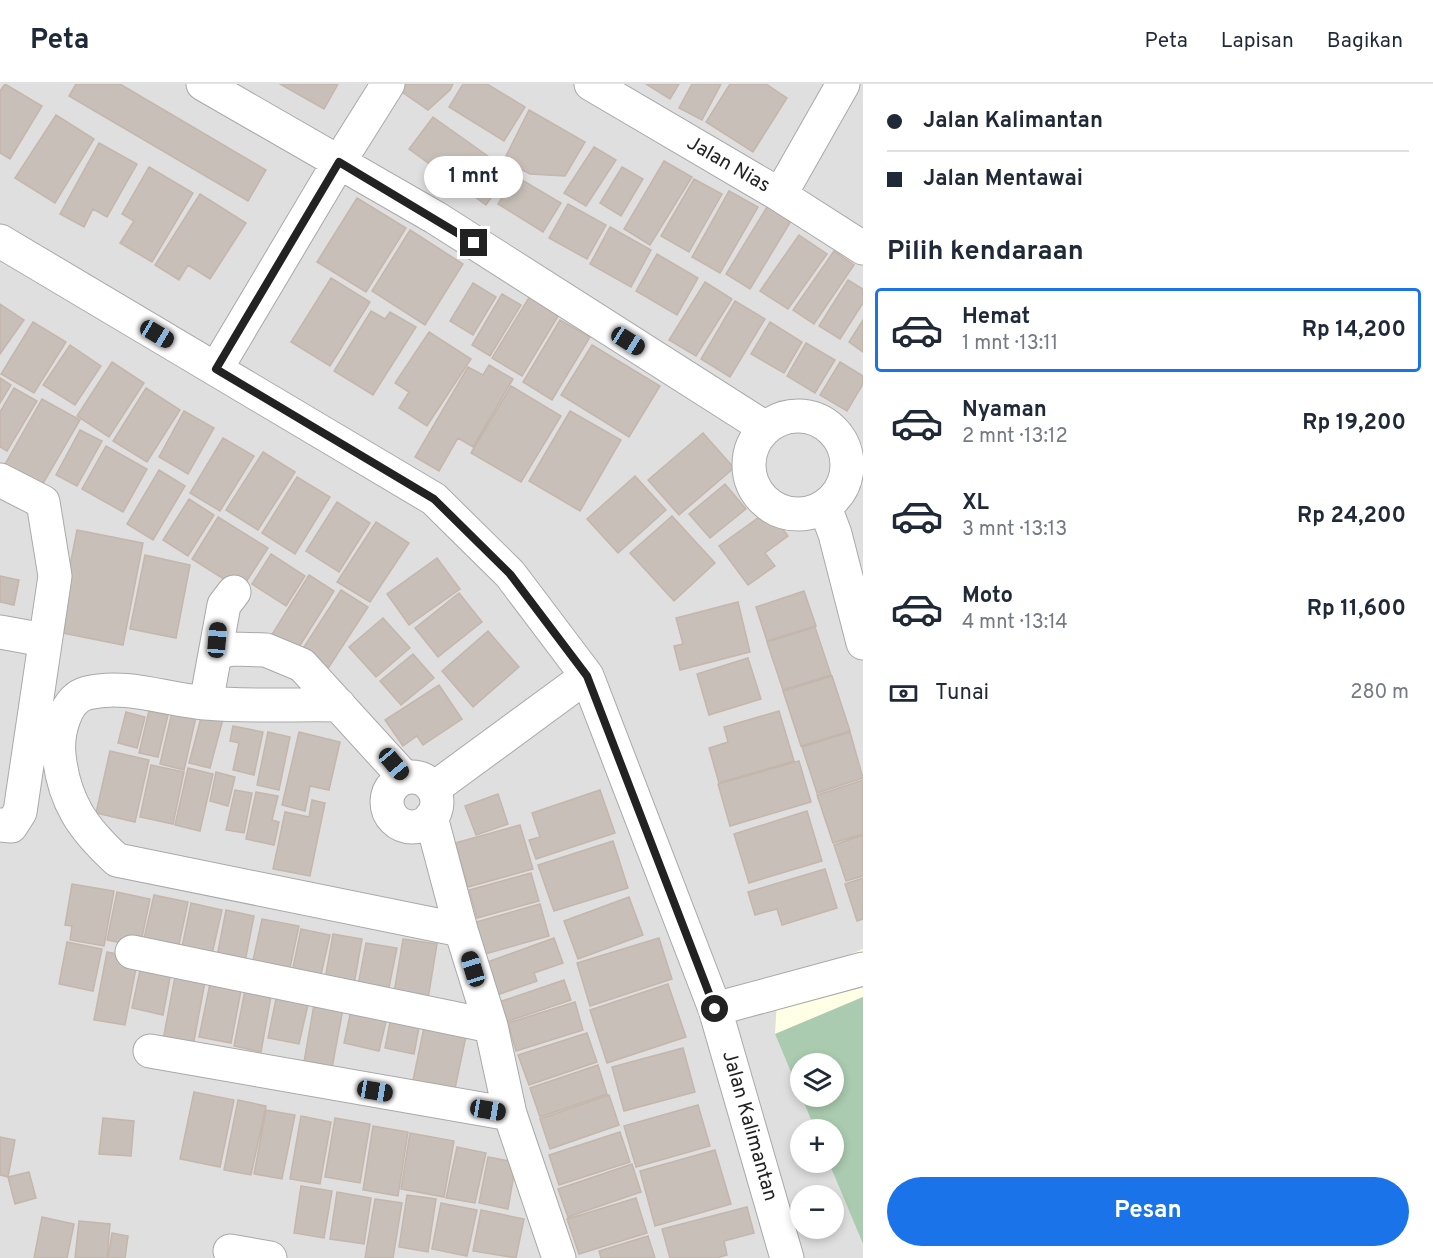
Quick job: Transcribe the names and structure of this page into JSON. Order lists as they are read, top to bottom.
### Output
{
  "streets": {
    "street": ["Jalan Nias", "Jalan Kalimantan"]
  },
  "page": {
    "header": "Peta",
    "nav": ["Peta", "Lapisan", "Bagikan"],
    "banner": ["Jalan Kalimantan", "Jalan Mentawai"],
    "bubble": "1 mnt",
    "heading": "Pilih kendaraan",
    "list": [
      {
        "name": "Hemat",
        "note": "1 mnt · 13:11",
        "value": "Rp 14,200"
      },
      {
        "name": "Nyaman",
        "note": "2 mnt · 13:12",
        "value": "Rp 19,200"
      },
      {
        "name": "XL",
        "note": "3 mnt · 13:13",
        "value": "Rp 24,200"
      },
      {
        "name": "Moto",
        "note": "4 mnt · 13:14",
        "value": "Rp 11,600"
      }
    ],
    "pay": ["Tunai", "280 m"],
    "map_buttons": ["+", "−"],
    "buttons": "Pesan"
  }
}
